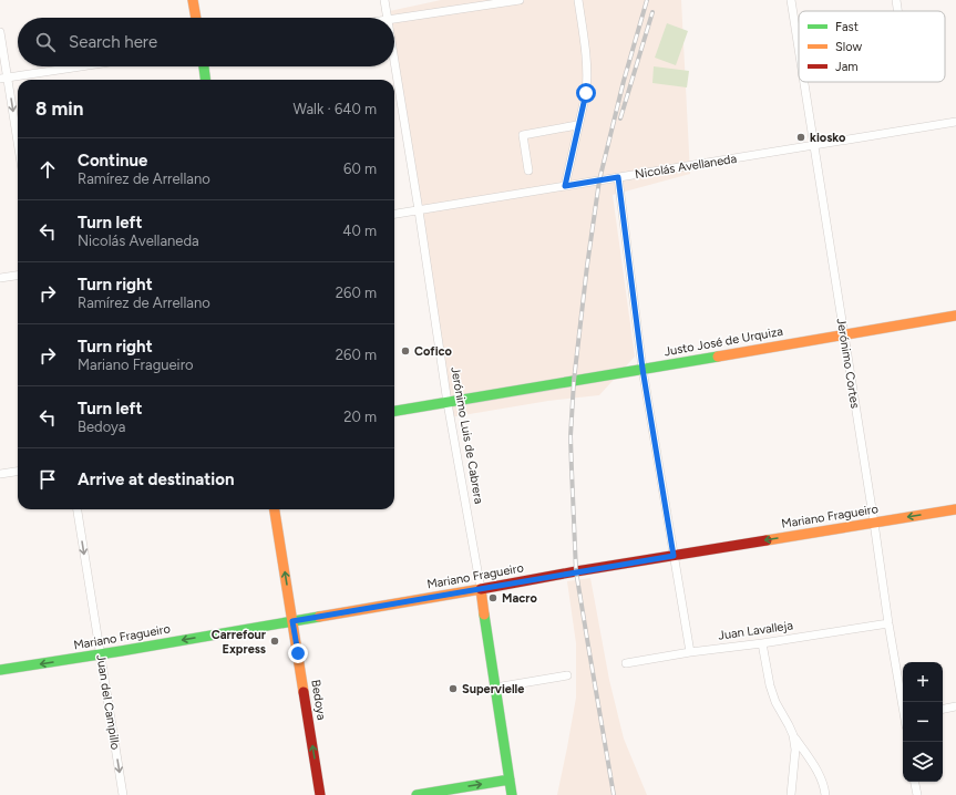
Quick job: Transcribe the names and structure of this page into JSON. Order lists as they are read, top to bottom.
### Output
{
  "streets": {
    "main road": [
      "Justo José de Urquiza",
      "Jerónimo Luis de Cabrera",
      "Mariano Fragueiro",
      "Bedoya"
    ],
    "street": [
      "Nicolás Avellaneda",
      "Jerónimo Cortes",
      "Juan Lavalleja",
      "Juan del Campillo"
    ]
  },
  "crossings": [
    ["Nicolás Avellaneda", "Jerónimo Cortes"],
    ["Nicolás Avellaneda", "Jerónimo Luis de Cabrera"],
    ["Justo José de Urquiza", "Jerónimo Cortes"],
    ["Justo José de Urquiza", "Jerónimo Luis de Cabrera"],
    ["Jerónimo Cortes", "Mariano Fragueiro"],
    ["Jerónimo Cortes", "Juan Lavalleja"],
    ["Jerónimo Luis de Cabrera", "Mariano Fragueiro"],
    ["Mariano Fragueiro", "Bedoya"],
    ["Mariano Fragueiro", "Juan del Campillo"]
  ],
  "one_way": ["Mariano Fragueiro", "Bedoya", "Juan del Campillo"],
  "places": [
    "kiosko",
    "Cofico",
    "Macro",
    "Carrefour Express",
    "Supervielle"
  ],
  "legend": ["Fast", "Slow", "Jam"],
  "page": {
    "search": "Search here",
    "heading": ["8 min", "Walk · 640 m"],
    "list": [
      ["Continue", "Ramírez de Arrellano", "60 m"],
      ["Turn left", "Nicolás Avellaneda", "40 m"],
      ["Turn right", "Ramírez de Arrellano", "260 m"],
      ["Turn right", "Mariano Fragueiro", "260 m"],
      ["Turn left", "Bedoya", "20 m"],
      "Arrive at destination"
    ],
    "map_buttons": ["+", "−"]
  }
}
